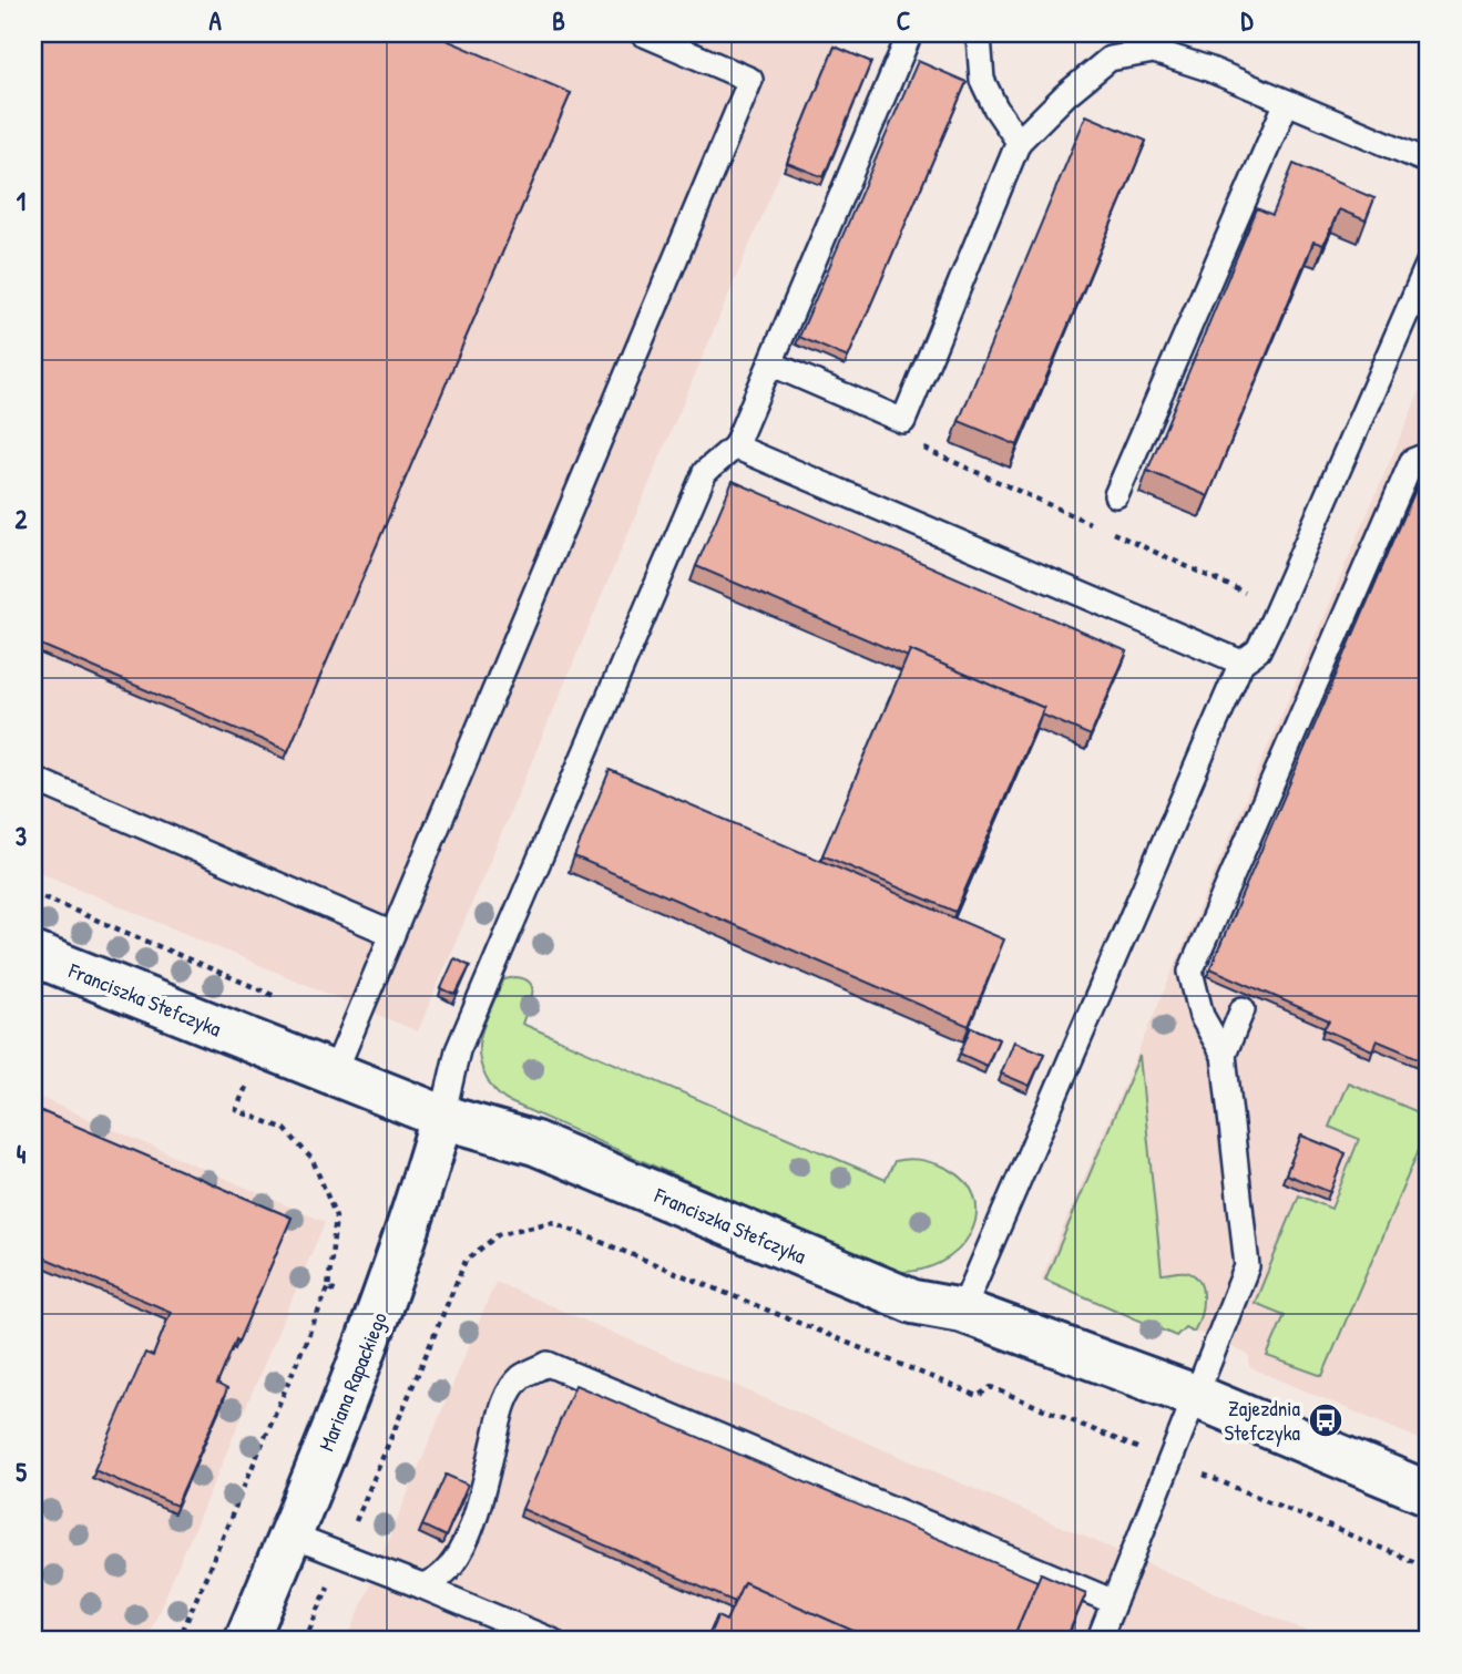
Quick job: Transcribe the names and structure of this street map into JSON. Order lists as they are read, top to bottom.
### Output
{
  "streets": {
    "street": ["Franciszka Stefczyka", "Mariana Rapackiego"]
  },
  "crossings": [
    ["Franciszka Stefczyka", "Mariana Rapackiego"]
  ],
  "places": {
    "bus stop": ["Zajezdnia Stefczyka"]
  },
  "grid": {
    "columns": [
      "A",
      "B",
      "C",
      "D"
    ],
    "rows": [
      "1",
      "2",
      "3",
      "4",
      "5"
    ]
  }
}
